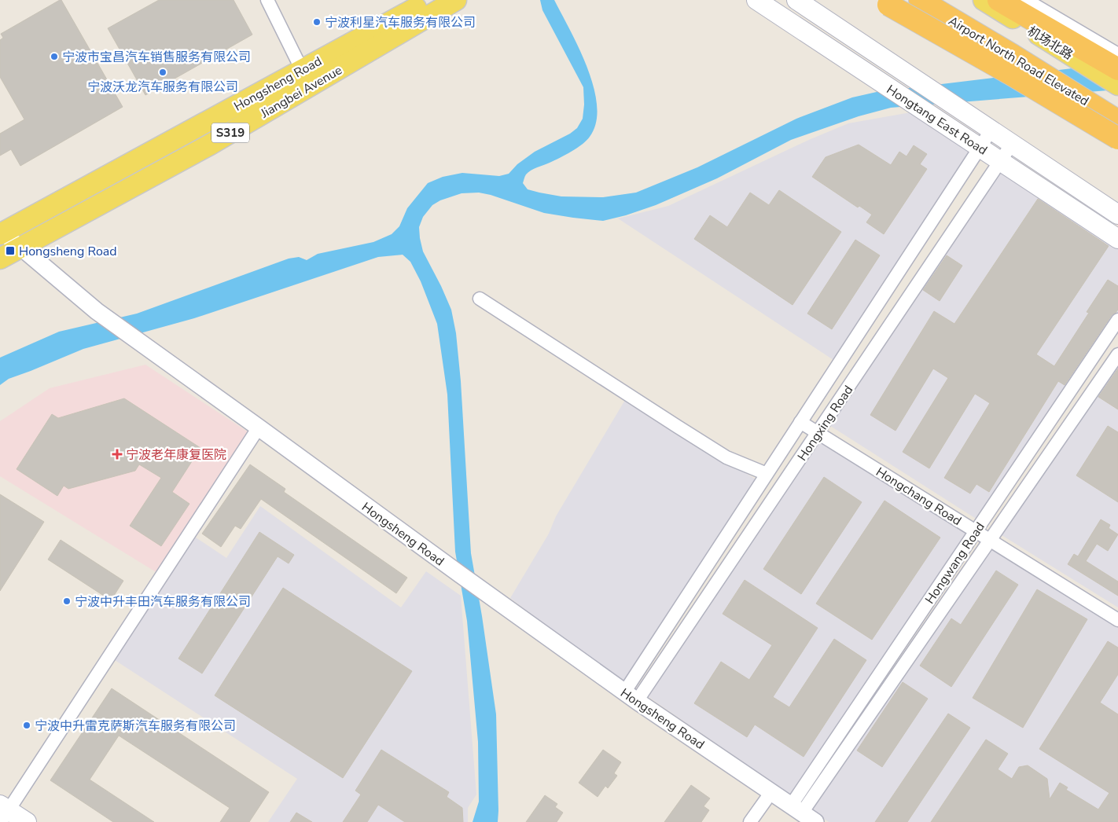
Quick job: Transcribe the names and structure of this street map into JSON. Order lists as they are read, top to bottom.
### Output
{
  "streets": {
    "highway": ["Airport North Road Elevated"],
    "main road": [
      "机场北路",
      "Hongsheng Road",
      "Jiangbei Avenue",
      "Hongtang East Road",
      "S319"
    ],
    "street": ["Hongxing Road", "Hongchang Road", "Hongwang Road"]
  },
  "crossings": [
    ["Hongsheng Road", "Jiangbei Avenue"],
    ["Hongsheng Road", "Hongxing Road"],
    ["Hongsheng Road", "Hongwang Road"],
    ["Hongtang East Road", "Hongxing Road"],
    ["Hongxing Road", "Hongchang Road"],
    ["Hongchang Road", "Hongwang Road"]
  ],
  "places": {
    "other": [
      "宁波利星汽车服务有限公司",
      "宁波市宝昌汽车销售服务有限公司",
      "宁波沃龙汽车服务有限公司",
      "宁波中升丰田汽车服务有限公司",
      "宁波中升雷克萨斯汽车服务有限公司"
    ],
    "transit": ["Hongsheng Road"],
    "health": ["宁波老年康复医院"]
  }
}
